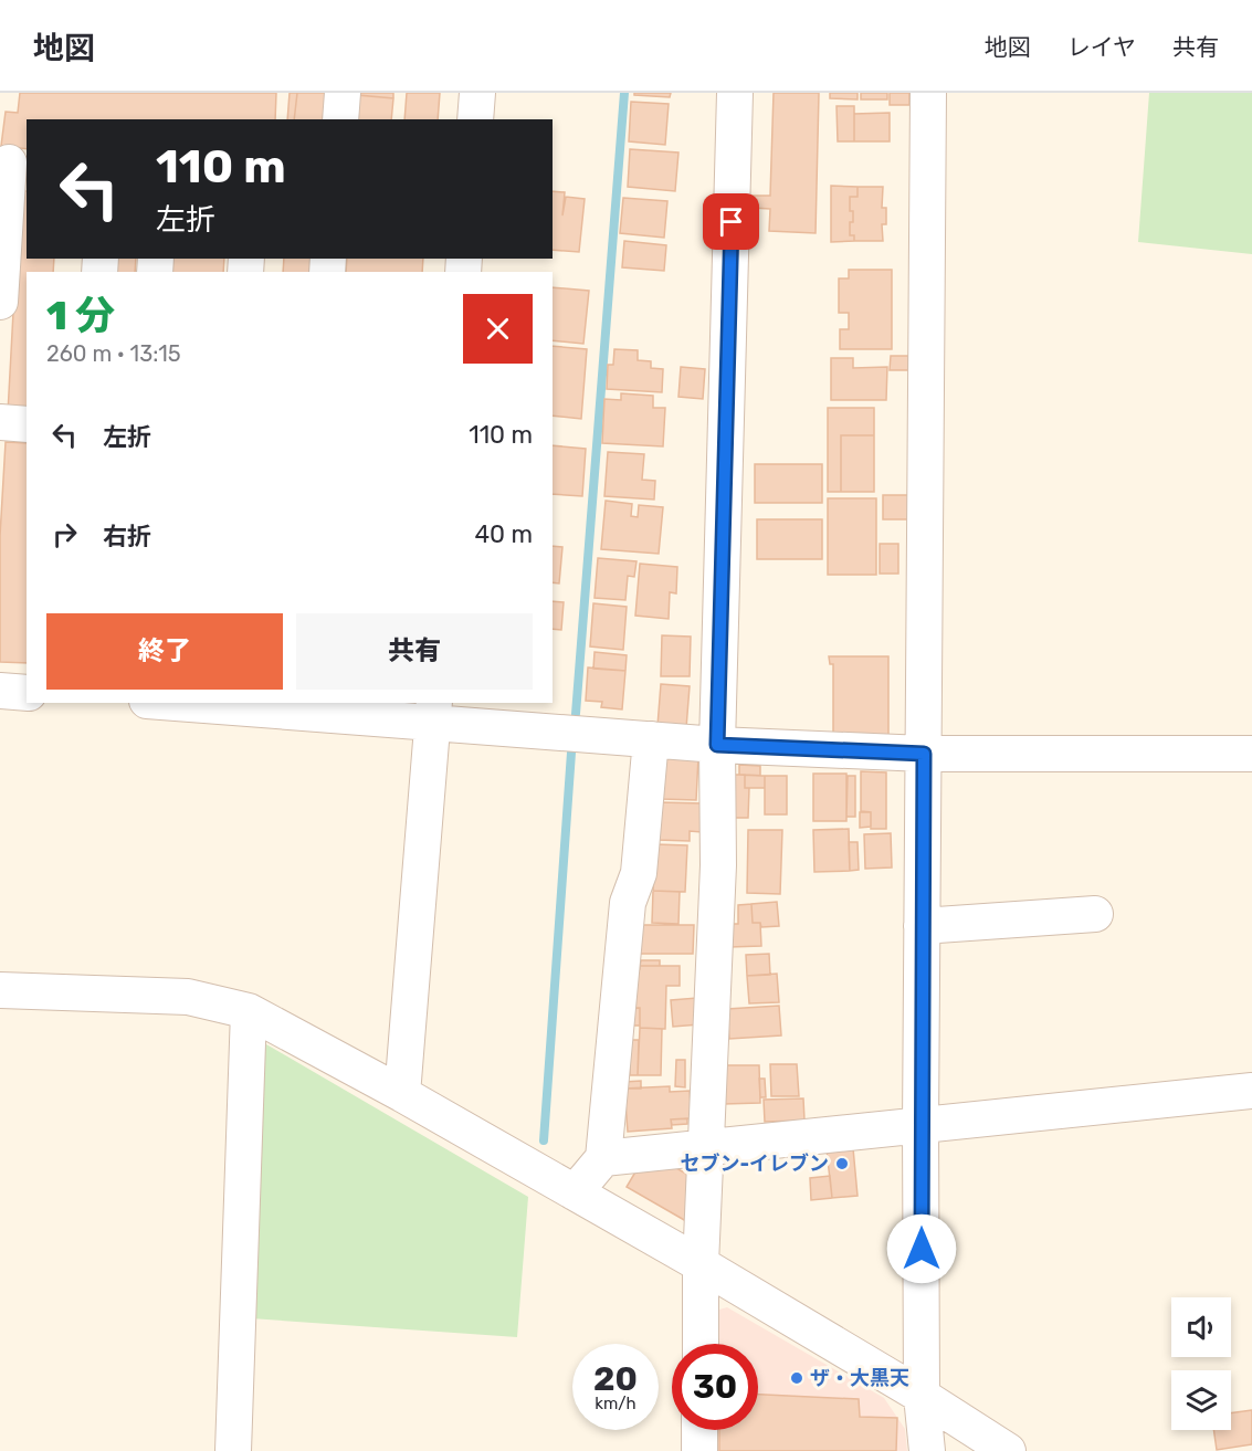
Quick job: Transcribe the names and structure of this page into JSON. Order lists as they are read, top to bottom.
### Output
{
  "places": ["セブン-イレブン", "ザ・大黒天"],
  "page": {
    "header": "地図",
    "nav": ["地図", "レイヤ", "共有"],
    "turn": ["110 m", "左折"],
    "heading": ["1 分", "260 m · 13:15"],
    "list": [
      {
        "name": "左折",
        "value": "110 m"
      },
      {
        "name": "右折",
        "value": "40 m"
      }
    ],
    "buttons": ["終了", "共有"],
    "speed": "20 km/h",
    "limit": "30"
  }
}
